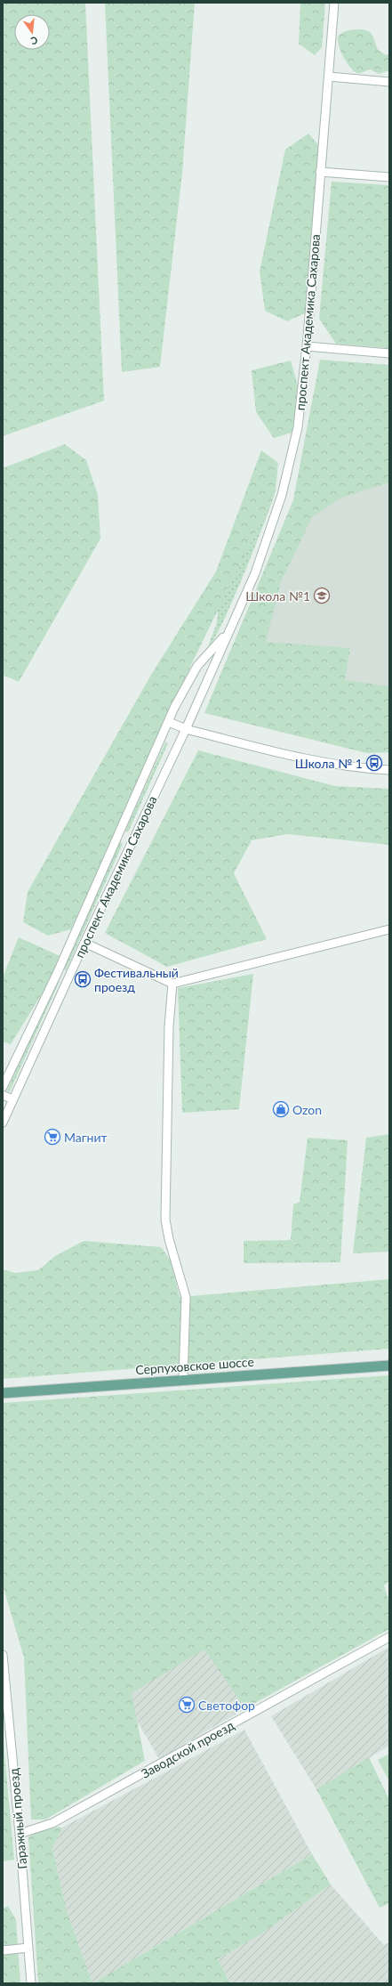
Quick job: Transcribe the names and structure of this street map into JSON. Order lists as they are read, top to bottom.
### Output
{
  "streets": {
    "main road": ["Серпуховское шоссе"],
    "street": ["проспект Академика Сахарова", "Заводской проезд", "Гаражный проезд"]
  },
  "crossings": [
    ["Заводской проезд", "Гаражный проезд"]
  ],
  "places": {
    "school or university": ["Школа №1"],
    "bus stop": ["Школа № 1", "Фестивальный проезд"],
    "shop": ["Ozon"],
    "supermarket": ["Магнит", "Светофор"]
  },
  "north": "bottom"
}
